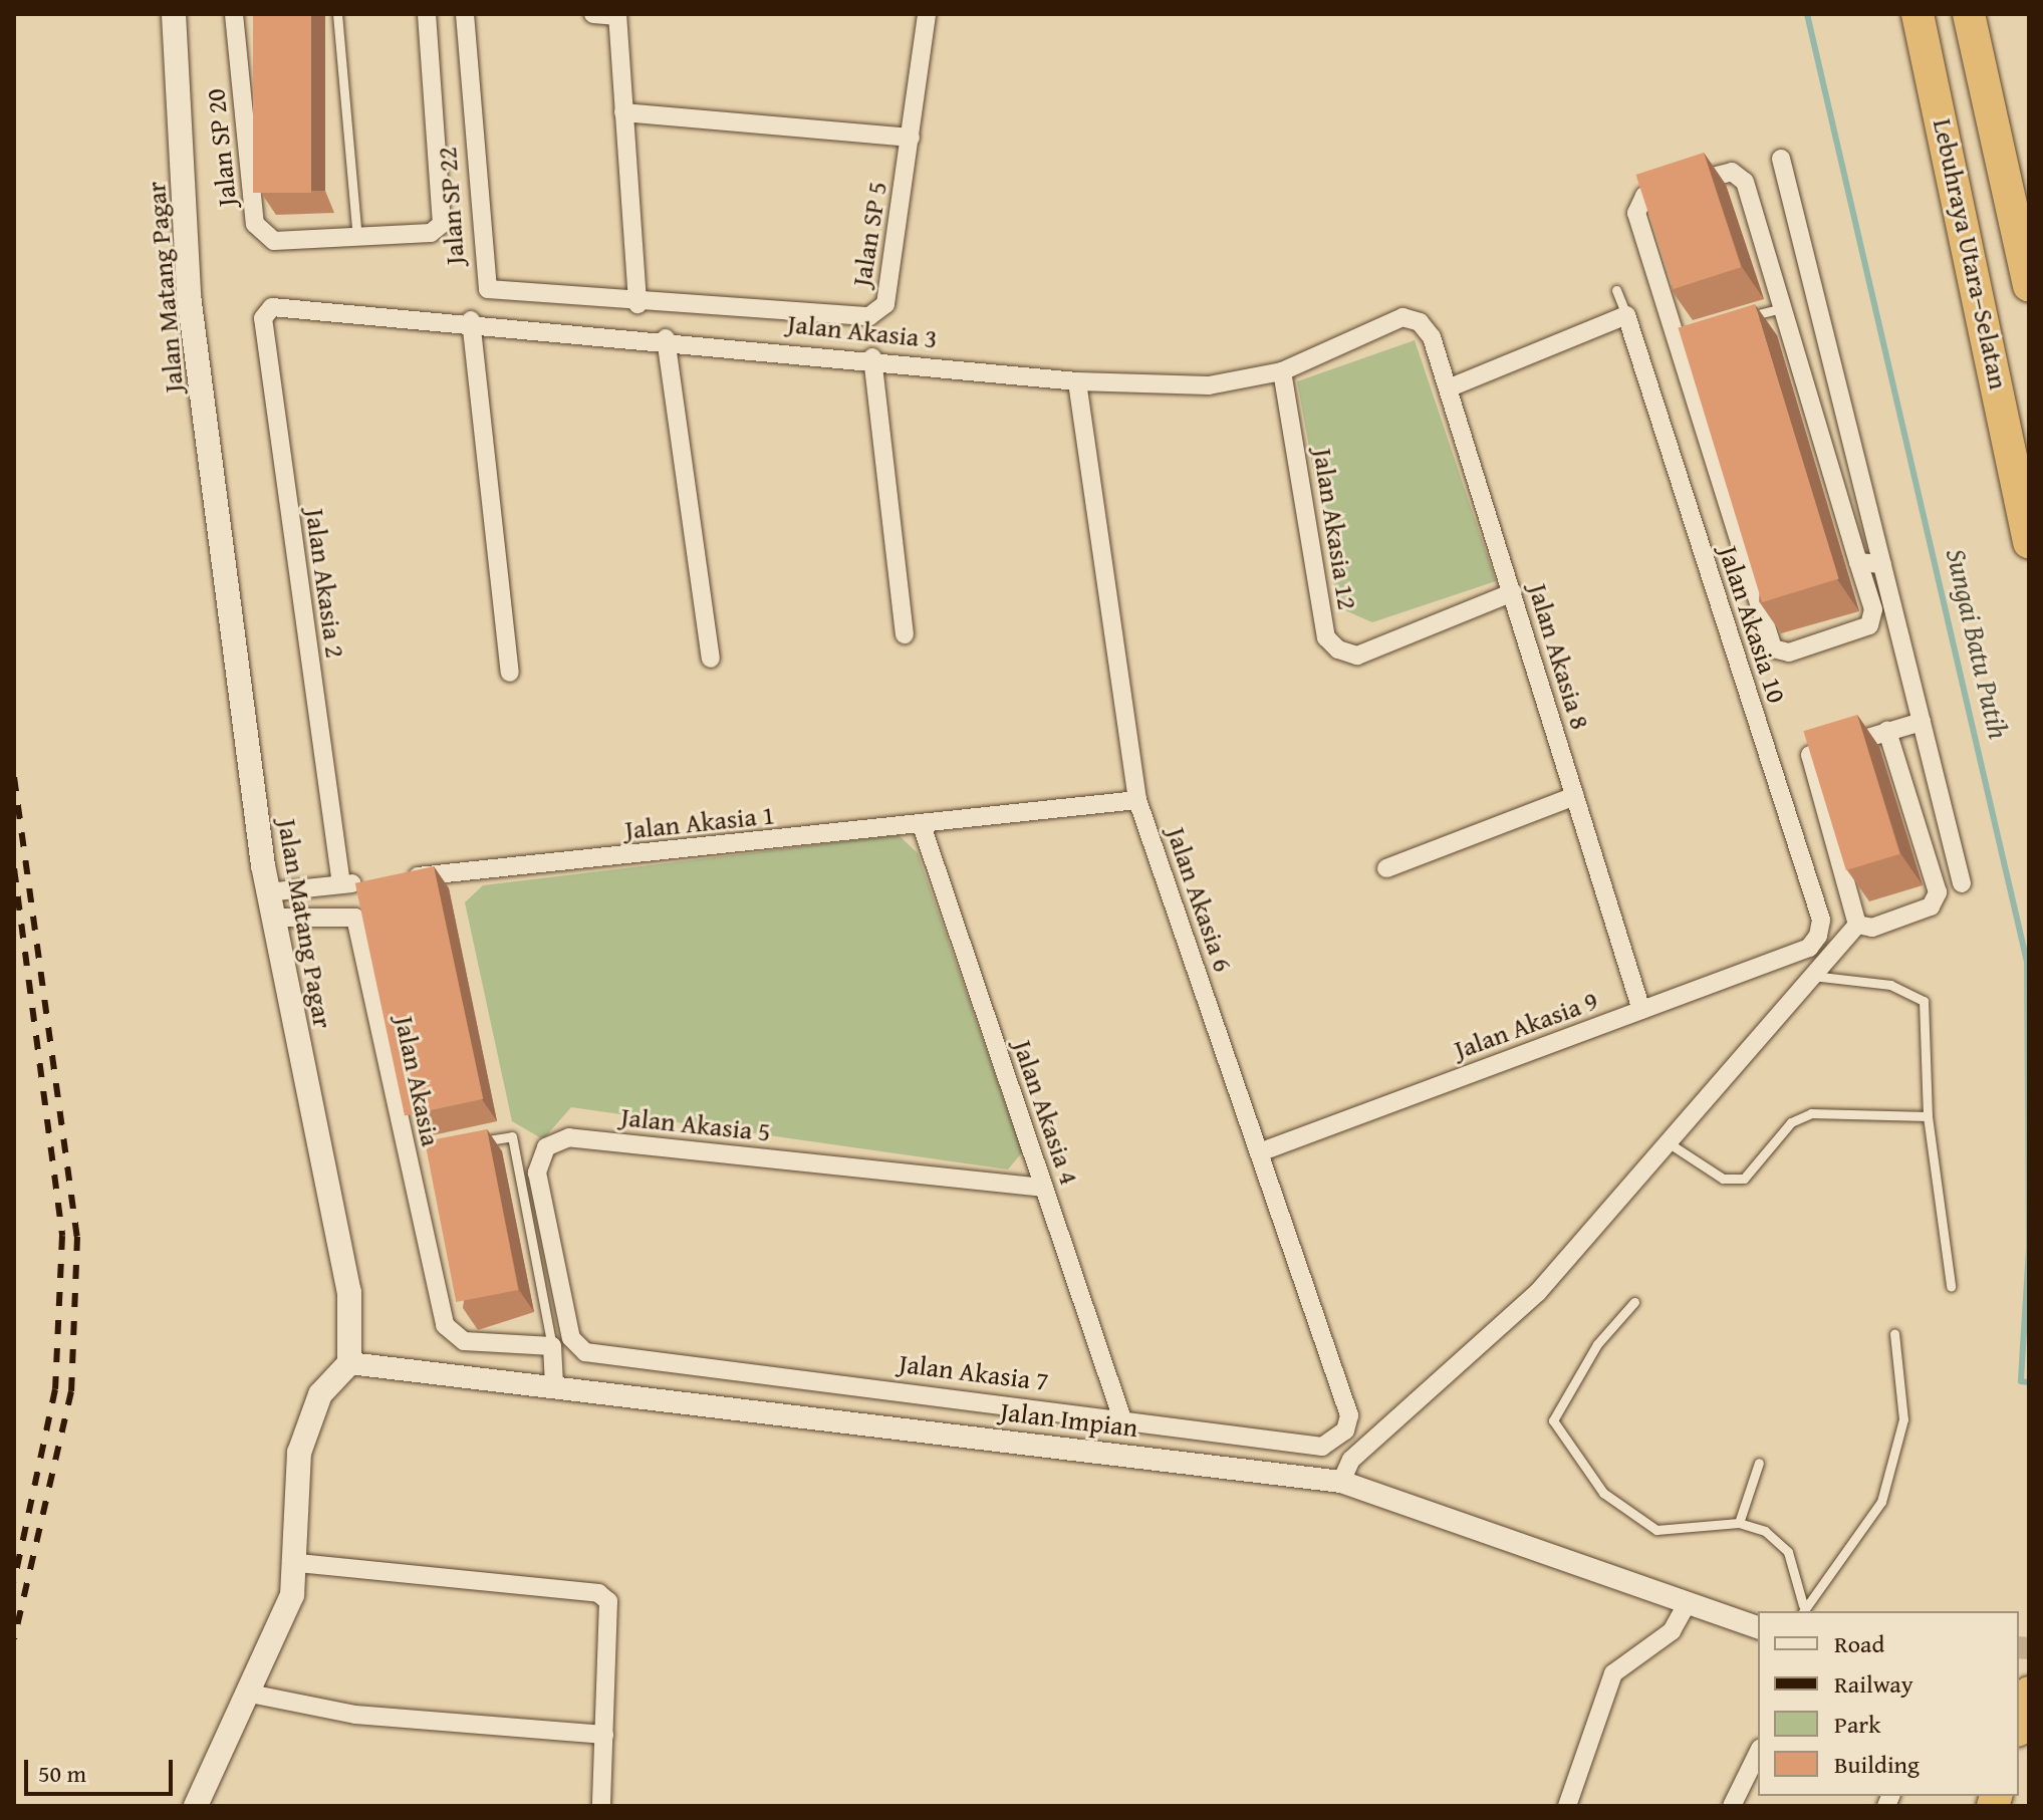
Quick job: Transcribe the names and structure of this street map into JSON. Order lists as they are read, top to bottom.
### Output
{
  "streets": {
    "highway": ["Lebuhraya Utara–Selatan"],
    "main road": ["Jalan Matang Pagar"],
    "street": [
      "Jalan SP 20",
      "Jalan SP 22",
      "Jalan SP 5",
      "Jalan Akasia 3",
      "Jalan Akasia 12",
      "Jalan Akasia 2",
      "Jalan Akasia 10",
      "Jalan Akasia 8",
      "Jalan Akasia 1",
      "Jalan Akasia 6",
      "Jalan Akasia 9",
      "Jalan Akasia",
      "Jalan Akasia 4",
      "Jalan Akasia 5",
      "Jalan Akasia 7",
      "Jalan Impian"
    ]
  },
  "crossings": [
    ["Jalan SP 22", "Jalan SP 5"],
    ["Jalan Matang Pagar", "Jalan Akasia 1"],
    ["Jalan Matang Pagar", "Jalan Akasia"],
    ["Jalan Matang Pagar", "Jalan Impian"],
    ["Jalan Akasia 3", "Jalan Akasia 12"],
    ["Jalan Akasia 3", "Jalan Akasia 2"],
    ["Jalan Akasia 3", "Jalan Akasia 8"],
    ["Jalan Akasia 3", "Jalan Akasia 6"],
    ["Jalan Akasia 12", "Jalan Akasia 8"],
    ["Jalan Akasia 2", "Jalan Akasia 1"],
    ["Jalan Akasia 10", "Jalan Akasia 9"],
    ["Jalan Akasia 8", "Jalan Akasia 9"],
    ["Jalan Akasia 1", "Jalan Akasia 6"],
    ["Jalan Akasia 1", "Jalan Akasia 4"],
    ["Jalan Akasia 6", "Jalan Akasia 9"],
    ["Jalan Akasia 6", "Jalan Akasia 7"],
    ["Jalan Akasia 4", "Jalan Akasia 5"],
    ["Jalan Akasia 4", "Jalan Akasia 7"],
    ["Jalan Akasia 5", "Jalan Akasia 7"]
  ],
  "water": ["Sungai Batu Putih"],
  "legend": [
    "Road",
    "Railway",
    "Park",
    "Building"
  ],
  "scale_bar": "50 m"
}
